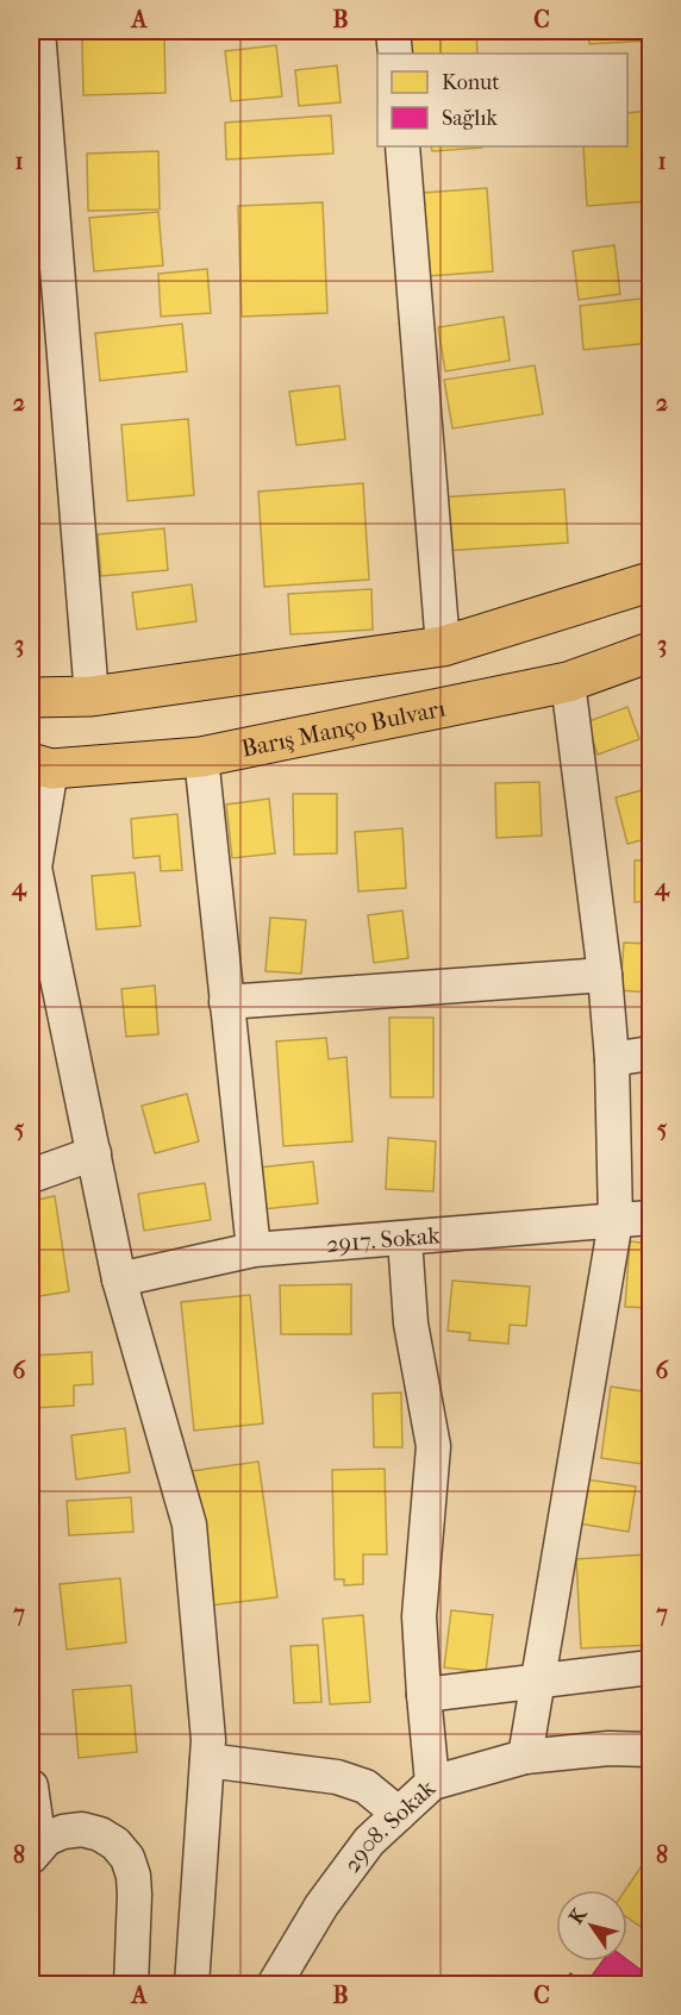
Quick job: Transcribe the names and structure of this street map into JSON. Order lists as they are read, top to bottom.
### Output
{
  "streets": {
    "main road": ["Barış Manço Bulvarı"],
    "street": ["2917. Sokak", "2908. Sokak"]
  },
  "legend": ["Konut", "Sağlık"],
  "north": "top left",
  "grid": {
    "columns": ["A", "B", "C"],
    "rows": [
      "1",
      "2",
      "3",
      "4",
      "5",
      "6",
      "7",
      "8"
    ]
  }
}
